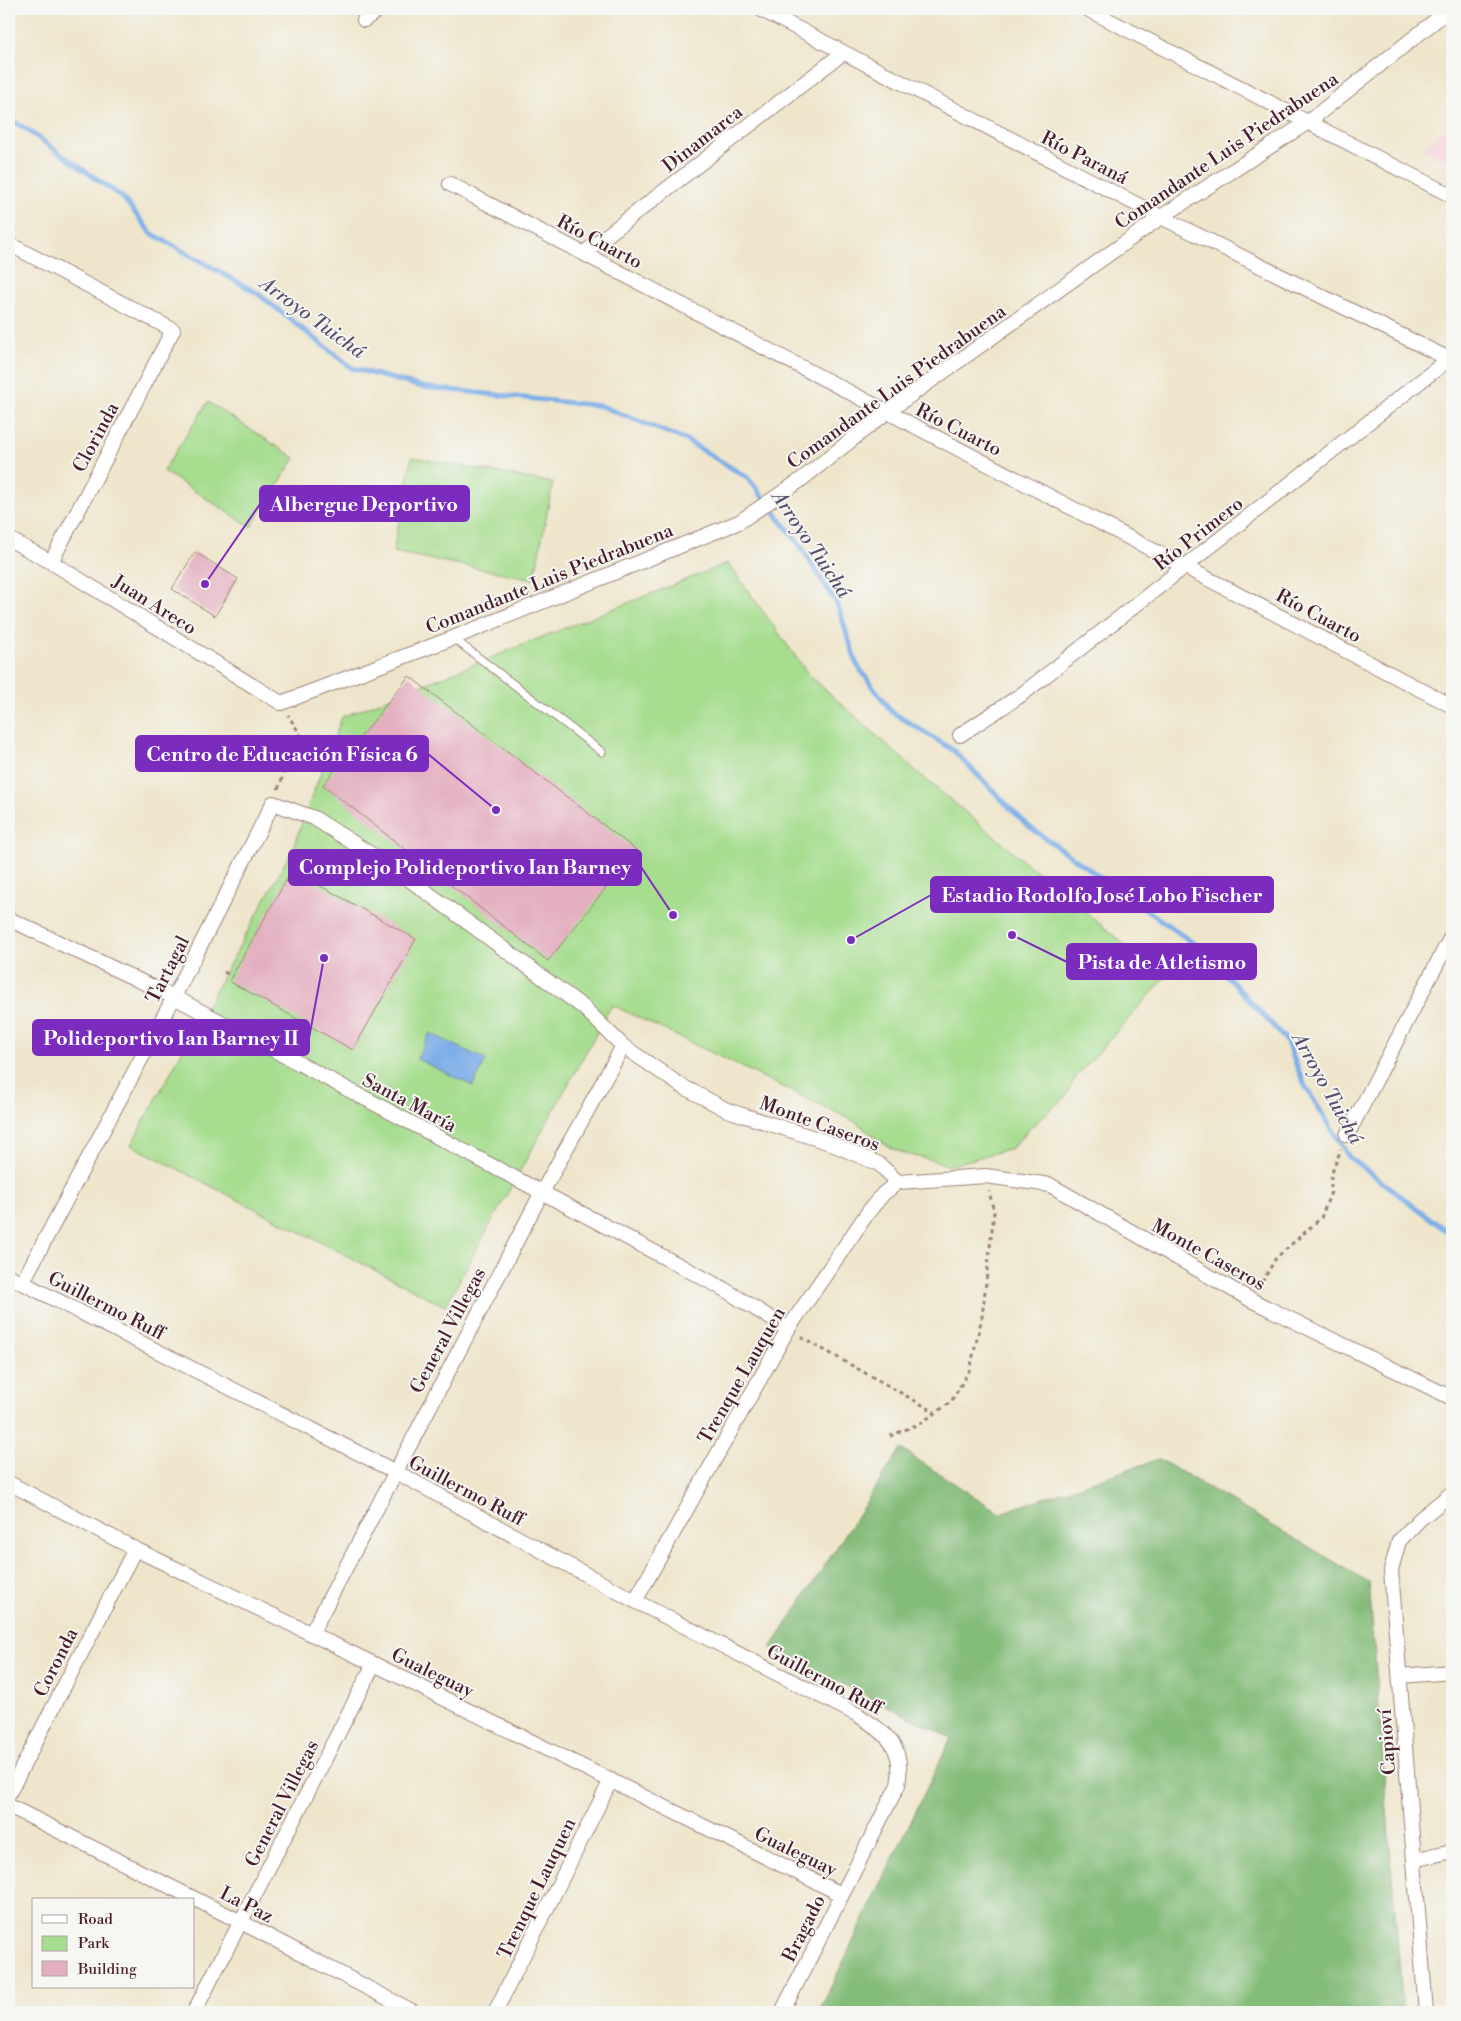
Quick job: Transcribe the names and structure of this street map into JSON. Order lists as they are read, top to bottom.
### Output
{
  "streets": {
    "street": [
      "Dinamarca",
      "Comandante Luis Piedrabuena",
      "Río Paraná",
      "Río Cuarto",
      "Clorinda",
      "Río Primero",
      "Juan Areco",
      "Tartagal",
      "Santa María",
      "Monte Caseros",
      "Guillermo Ruff",
      "General Villegas",
      "Trenque Lauquen",
      "Coronda",
      "Gualeguay",
      "Capioví",
      "La Paz",
      "Bragado"
    ]
  },
  "crossings": [
    ["Dinamarca", "Río Paraná"],
    ["Dinamarca", "Río Cuarto"],
    ["Comandante Luis Piedrabuena", "Río Paraná"],
    ["Comandante Luis Piedrabuena", "Río Cuarto"],
    ["Comandante Luis Piedrabuena", "Juan Areco"],
    ["Río Paraná", "Río Primero"],
    ["Río Cuarto", "Río Primero"],
    ["Clorinda", "Juan Areco"],
    ["Tartagal", "Santa María"],
    ["Tartagal", "Monte Caseros"],
    ["Tartagal", "Guillermo Ruff"],
    ["Santa María", "General Villegas"],
    ["Santa María", "Trenque Lauquen"],
    ["Monte Caseros", "General Villegas"],
    ["Monte Caseros", "Trenque Lauquen"],
    ["Guillermo Ruff", "General Villegas"],
    ["Guillermo Ruff", "Trenque Lauquen"],
    ["Guillermo Ruff", "Bragado"],
    ["General Villegas", "Gualeguay"],
    ["General Villegas", "La Paz"],
    ["Trenque Lauquen", "Gualeguay"],
    ["Coronda", "Gualeguay"],
    ["Gualeguay", "Bragado"]
  ],
  "water": ["Arroyo Tuichá"],
  "places": [
    "Albergue Deportivo",
    "Centro de Educación Física 6",
    "Complejo Polideportivo Ian Barney",
    "Pista de Atletismo",
    "Estadio Rodolfo José Lobo Fischer",
    "Polideportivo Ian Barney II"
  ],
  "legend": ["Road", "Park", "Building"]
}
